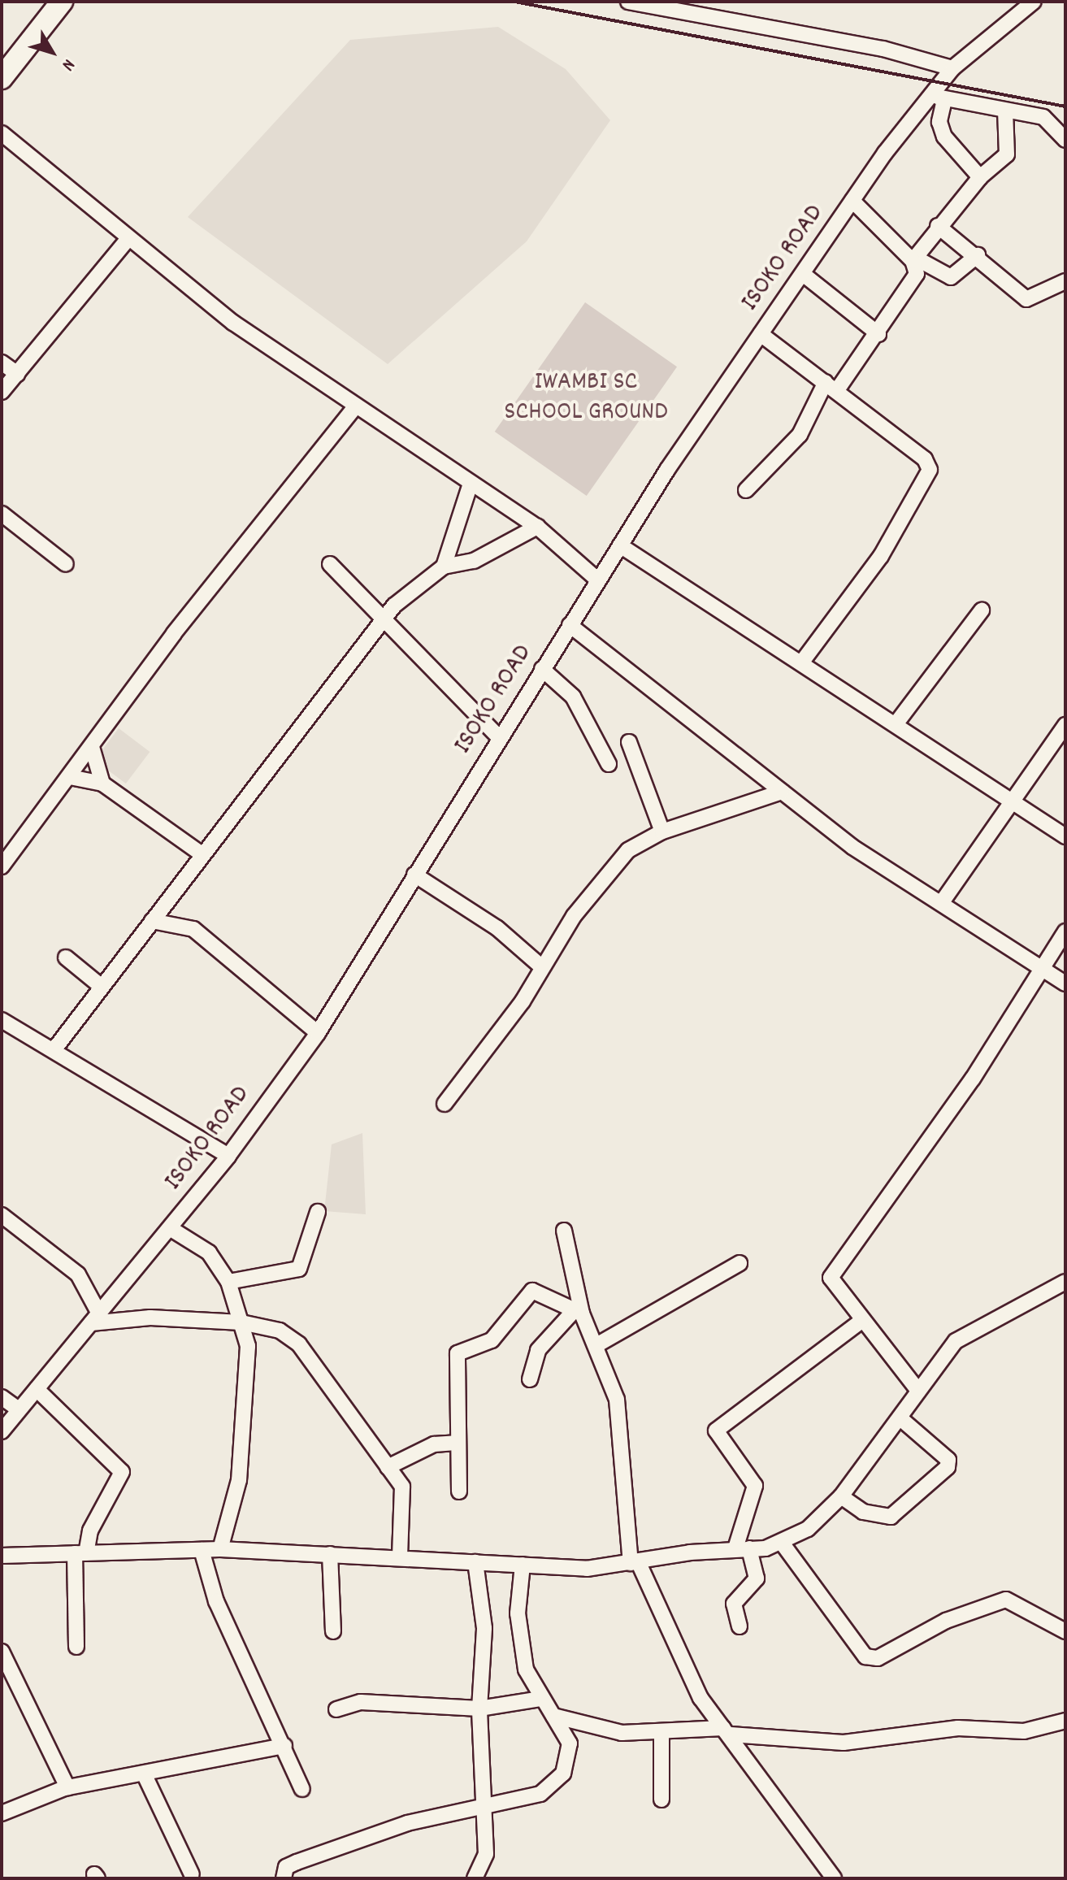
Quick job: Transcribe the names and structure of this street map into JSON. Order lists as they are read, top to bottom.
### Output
{
  "streets": {
    "street": ["ISOKO ROAD"]
  },
  "parks": ["IWAMBI SC SCHOOL GROUND"],
  "north": "bottom right"
}
